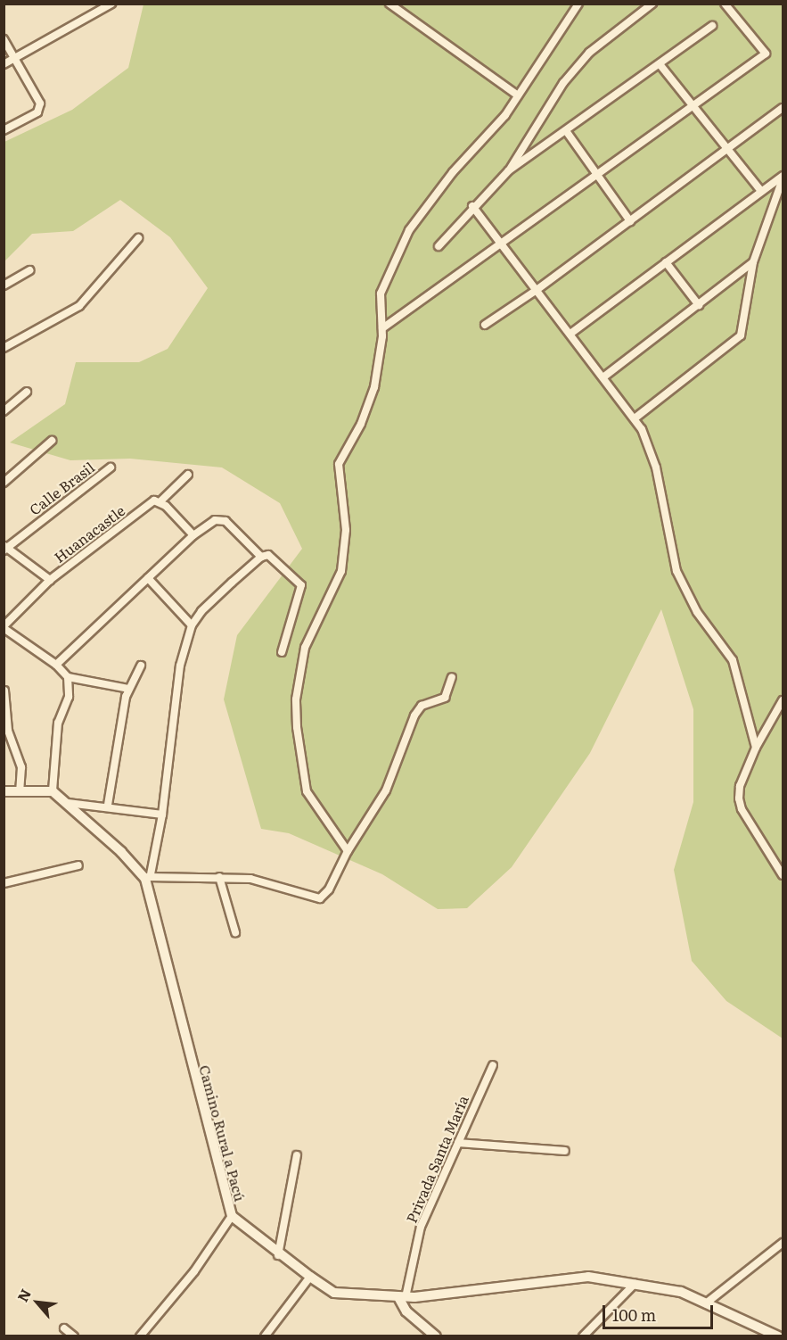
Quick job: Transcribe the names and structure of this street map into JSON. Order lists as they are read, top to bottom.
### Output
{
  "streets": {
    "street": [
      "Calle Brasil",
      "Huanacastle",
      "Camino Rural a Pacú",
      "Privada Santa María"
    ]
  },
  "crossings": [
    ["Camino Rural a Pacú", "Privada Santa María"]
  ],
  "scale_bar": "100 m",
  "north": "top left"
}
